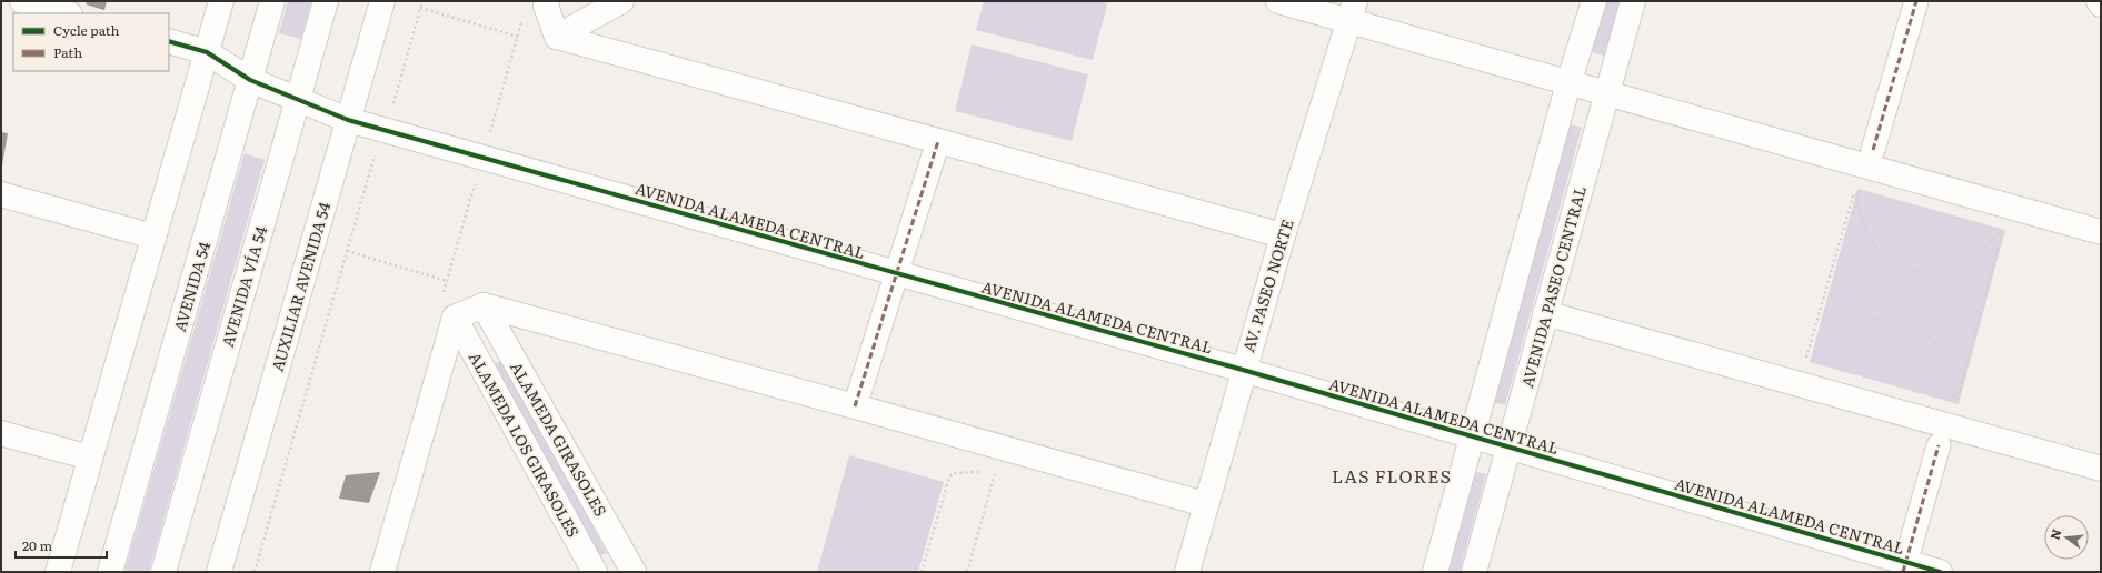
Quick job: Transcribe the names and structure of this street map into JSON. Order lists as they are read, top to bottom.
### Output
{
  "streets": {
    "street": [
      "AVENIDA ALAMEDA CENTRAL",
      "AV. PASEO NORTE",
      "AVENIDA 54",
      "AVENIDA VÍA 54",
      "AUXILIAR AVENIDA 54",
      "AVENIDA PASEO CENTRAL",
      "ALAMEDA GIRASOLES",
      "ALAMEDA LOS GIRASOLES"
    ]
  },
  "crossings": [
    ["AVENIDA ALAMEDA CENTRAL", "AV. PASEO NORTE"],
    ["AVENIDA ALAMEDA CENTRAL", "AVENIDA 54"],
    ["AVENIDA ALAMEDA CENTRAL", "AVENIDA VÍA 54"],
    ["AVENIDA ALAMEDA CENTRAL", "AUXILIAR AVENIDA 54"],
    ["AVENIDA ALAMEDA CENTRAL", "AVENIDA PASEO CENTRAL"]
  ],
  "districts": ["LAS FLORES"],
  "legend": ["Cycle path", "Path"],
  "scale_bar": "20 m",
  "north": "left"
}
